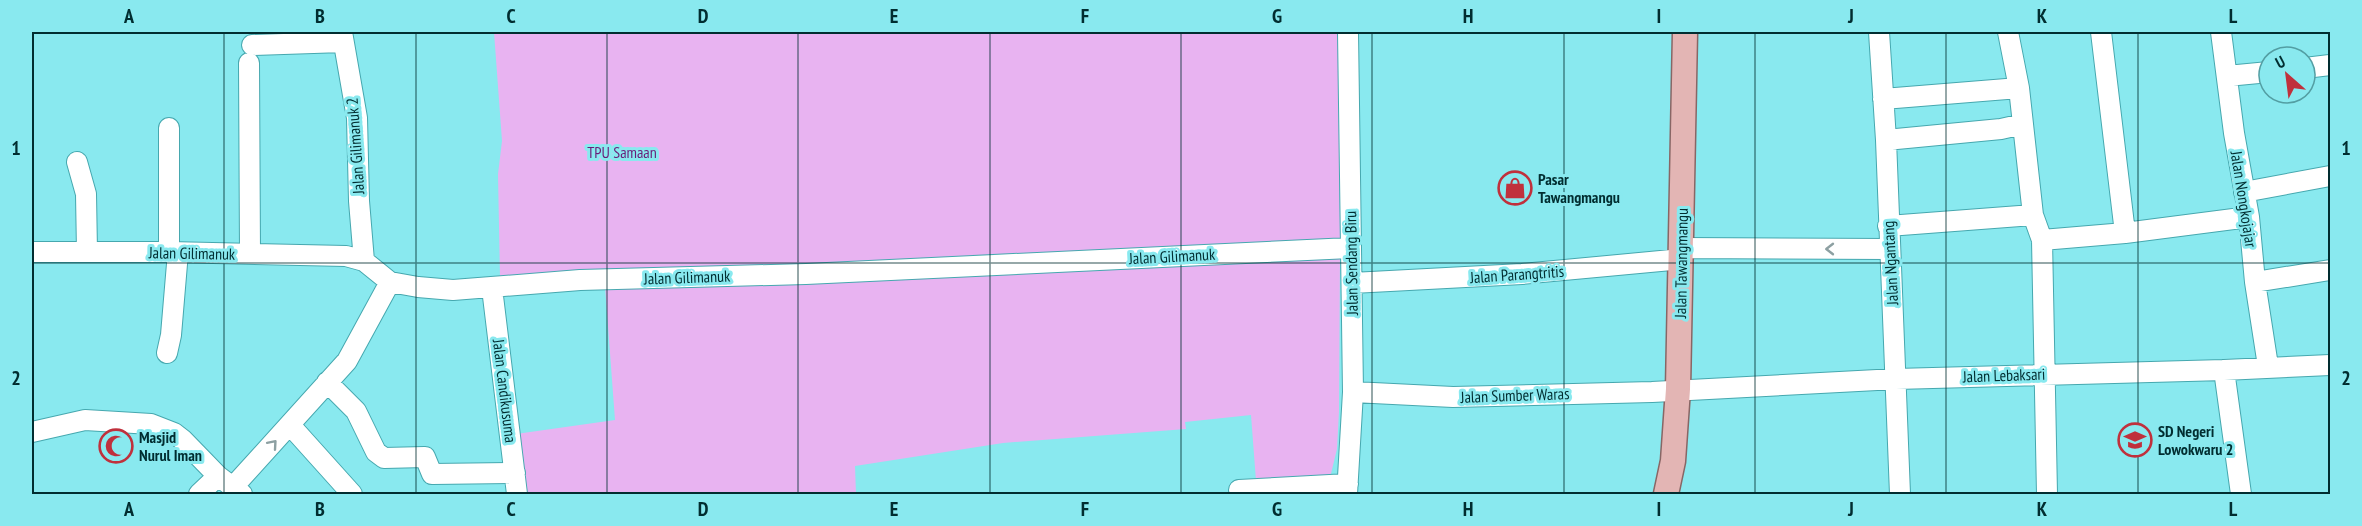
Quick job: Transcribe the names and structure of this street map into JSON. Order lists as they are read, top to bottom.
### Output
{
  "streets": {
    "main road": ["Jalan Tawangmangu"],
    "street": [
      "Jalan Gilimanuk 2",
      "Jalan Nongkojajar",
      "Jalan Gilimanuk",
      "Jalan Sendang Biru",
      "Jalan Ngantang",
      "Jalan Parangtritis",
      "Jalan Lebaksari",
      "Jalan Candikusuma",
      "Jalan Sumber Waras"
    ]
  },
  "crossings": [
    ["Jalan Gilimanuk 2", "Jalan Gilimanuk"],
    ["Jalan Nongkojajar", "Jalan Lebaksari"],
    ["Jalan Gilimanuk", "Jalan Sendang Biru"],
    ["Jalan Gilimanuk", "Jalan Candikusuma"],
    ["Jalan Sendang Biru", "Jalan Parangtritis"],
    ["Jalan Sendang Biru", "Jalan Sumber Waras"],
    ["Jalan Tawangmangu", "Jalan Parangtritis"],
    ["Jalan Tawangmangu", "Jalan Lebaksari"],
    ["Jalan Tawangmangu", "Jalan Sumber Waras"],
    ["Jalan Ngantang", "Jalan Parangtritis"],
    ["Jalan Ngantang", "Jalan Lebaksari"],
    ["Jalan Lebaksari", "Jalan Sumber Waras"]
  ],
  "one_way": ["Jalan Parangtritis"],
  "parks": ["TPU Samaan"],
  "places": {
    "shop": ["Pasar Tawangmangu"],
    "school or university": ["SD Negeri Lowokwaru 2"],
    "mosque": ["Masjid Nurul Iman"]
  },
  "north": "top left",
  "grid": {
    "columns": [
      "A",
      "B",
      "C",
      "D",
      "E",
      "F",
      "G",
      "H",
      "I",
      "J",
      "K",
      "L"
    ],
    "rows": ["1", "2"]
  }
}
